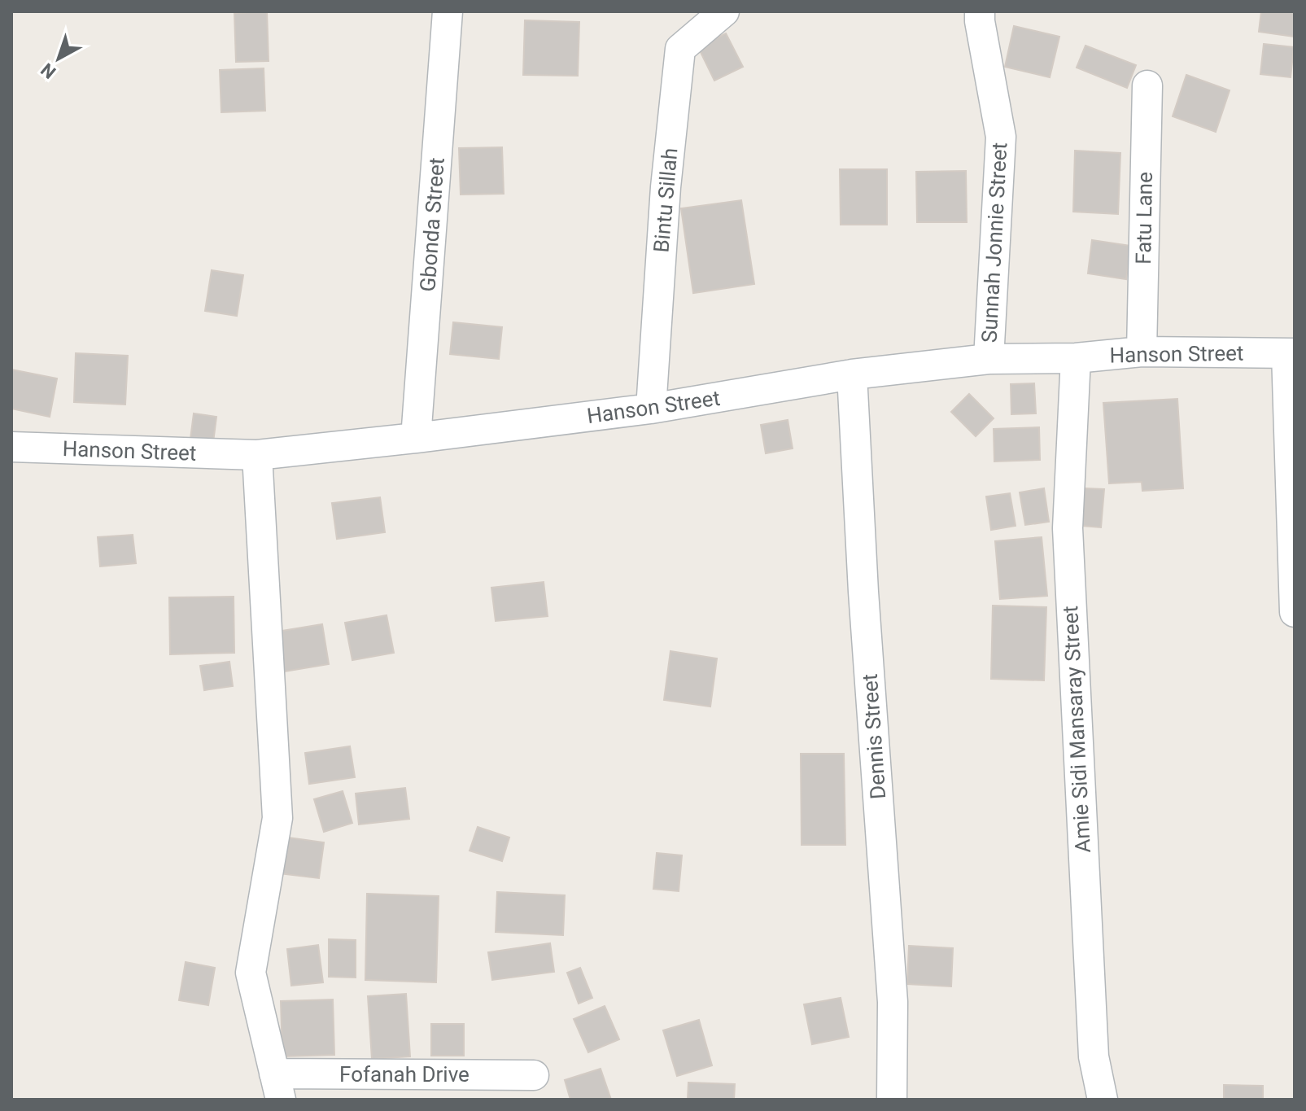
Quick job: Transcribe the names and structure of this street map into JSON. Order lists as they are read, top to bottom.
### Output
{
  "streets": {
    "street": [
      "Bintu Sillah",
      "Fatu Lane",
      "Gbonda Street",
      "Sunnah Jonnie Street",
      "Hanson Street",
      "Amie Sidi Mansaray Street",
      "Dennis Street",
      "Fofanah Drive"
    ]
  },
  "crossings": [
    ["Bintu Sillah", "Hanson Street"],
    ["Fatu Lane", "Hanson Street"],
    ["Gbonda Street", "Hanson Street"],
    ["Sunnah Jonnie Street", "Hanson Street"],
    ["Hanson Street", "Amie Sidi Mansaray Street"],
    ["Hanson Street", "Dennis Street"]
  ],
  "north": "bottom left"
}
